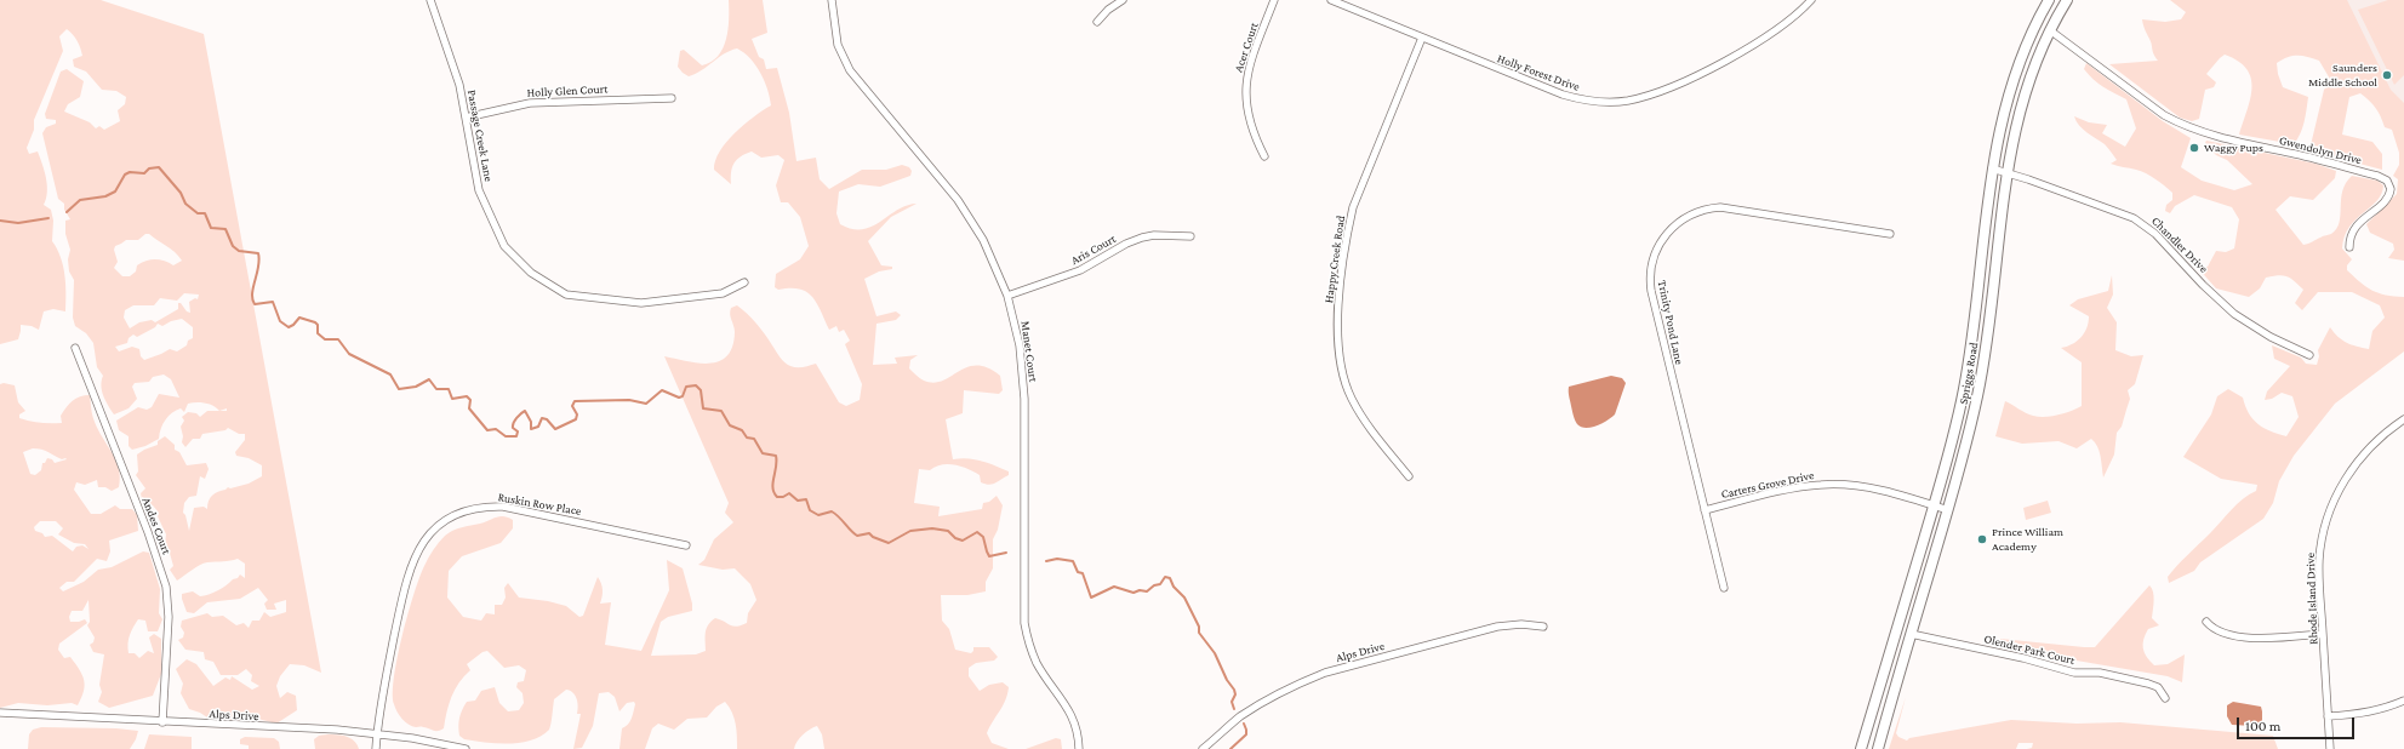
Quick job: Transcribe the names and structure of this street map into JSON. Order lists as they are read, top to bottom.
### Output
{
  "streets": {
    "main road": ["Spriggs Road"],
    "street": [
      "Acer Court",
      "Holly Forest Drive",
      "Holly Glen Court",
      "Passage Creek Lane",
      "Gwendolyn Drive",
      "Chandler Drive",
      "Aris Court",
      "Happy Creek Road",
      "Trinity Pond Lane",
      "Manet Court",
      "Carters Grove Drive",
      "Ruskin Row Place",
      "Andes Court",
      "Rhode Island Drive",
      "Olender Park Court",
      "Alps Drive"
    ]
  },
  "crossings": [
    ["Holly Forest Drive", "Happy Creek Road"],
    ["Holly Glen Court", "Passage Creek Lane"],
    ["Gwendolyn Drive", "Spriggs Road"],
    ["Chandler Drive", "Spriggs Road"],
    ["Aris Court", "Manet Court"],
    ["Trinity Pond Lane", "Carters Grove Drive"],
    ["Spriggs Road", "Carters Grove Drive"],
    ["Spriggs Road", "Olender Park Court"],
    ["Ruskin Row Place", "Alps Drive"],
    ["Andes Court", "Alps Drive"]
  ],
  "places": ["Saunders Middle School", "Waggy Pups", "Prince William Academy"],
  "scale_bar": "100 m"
}
